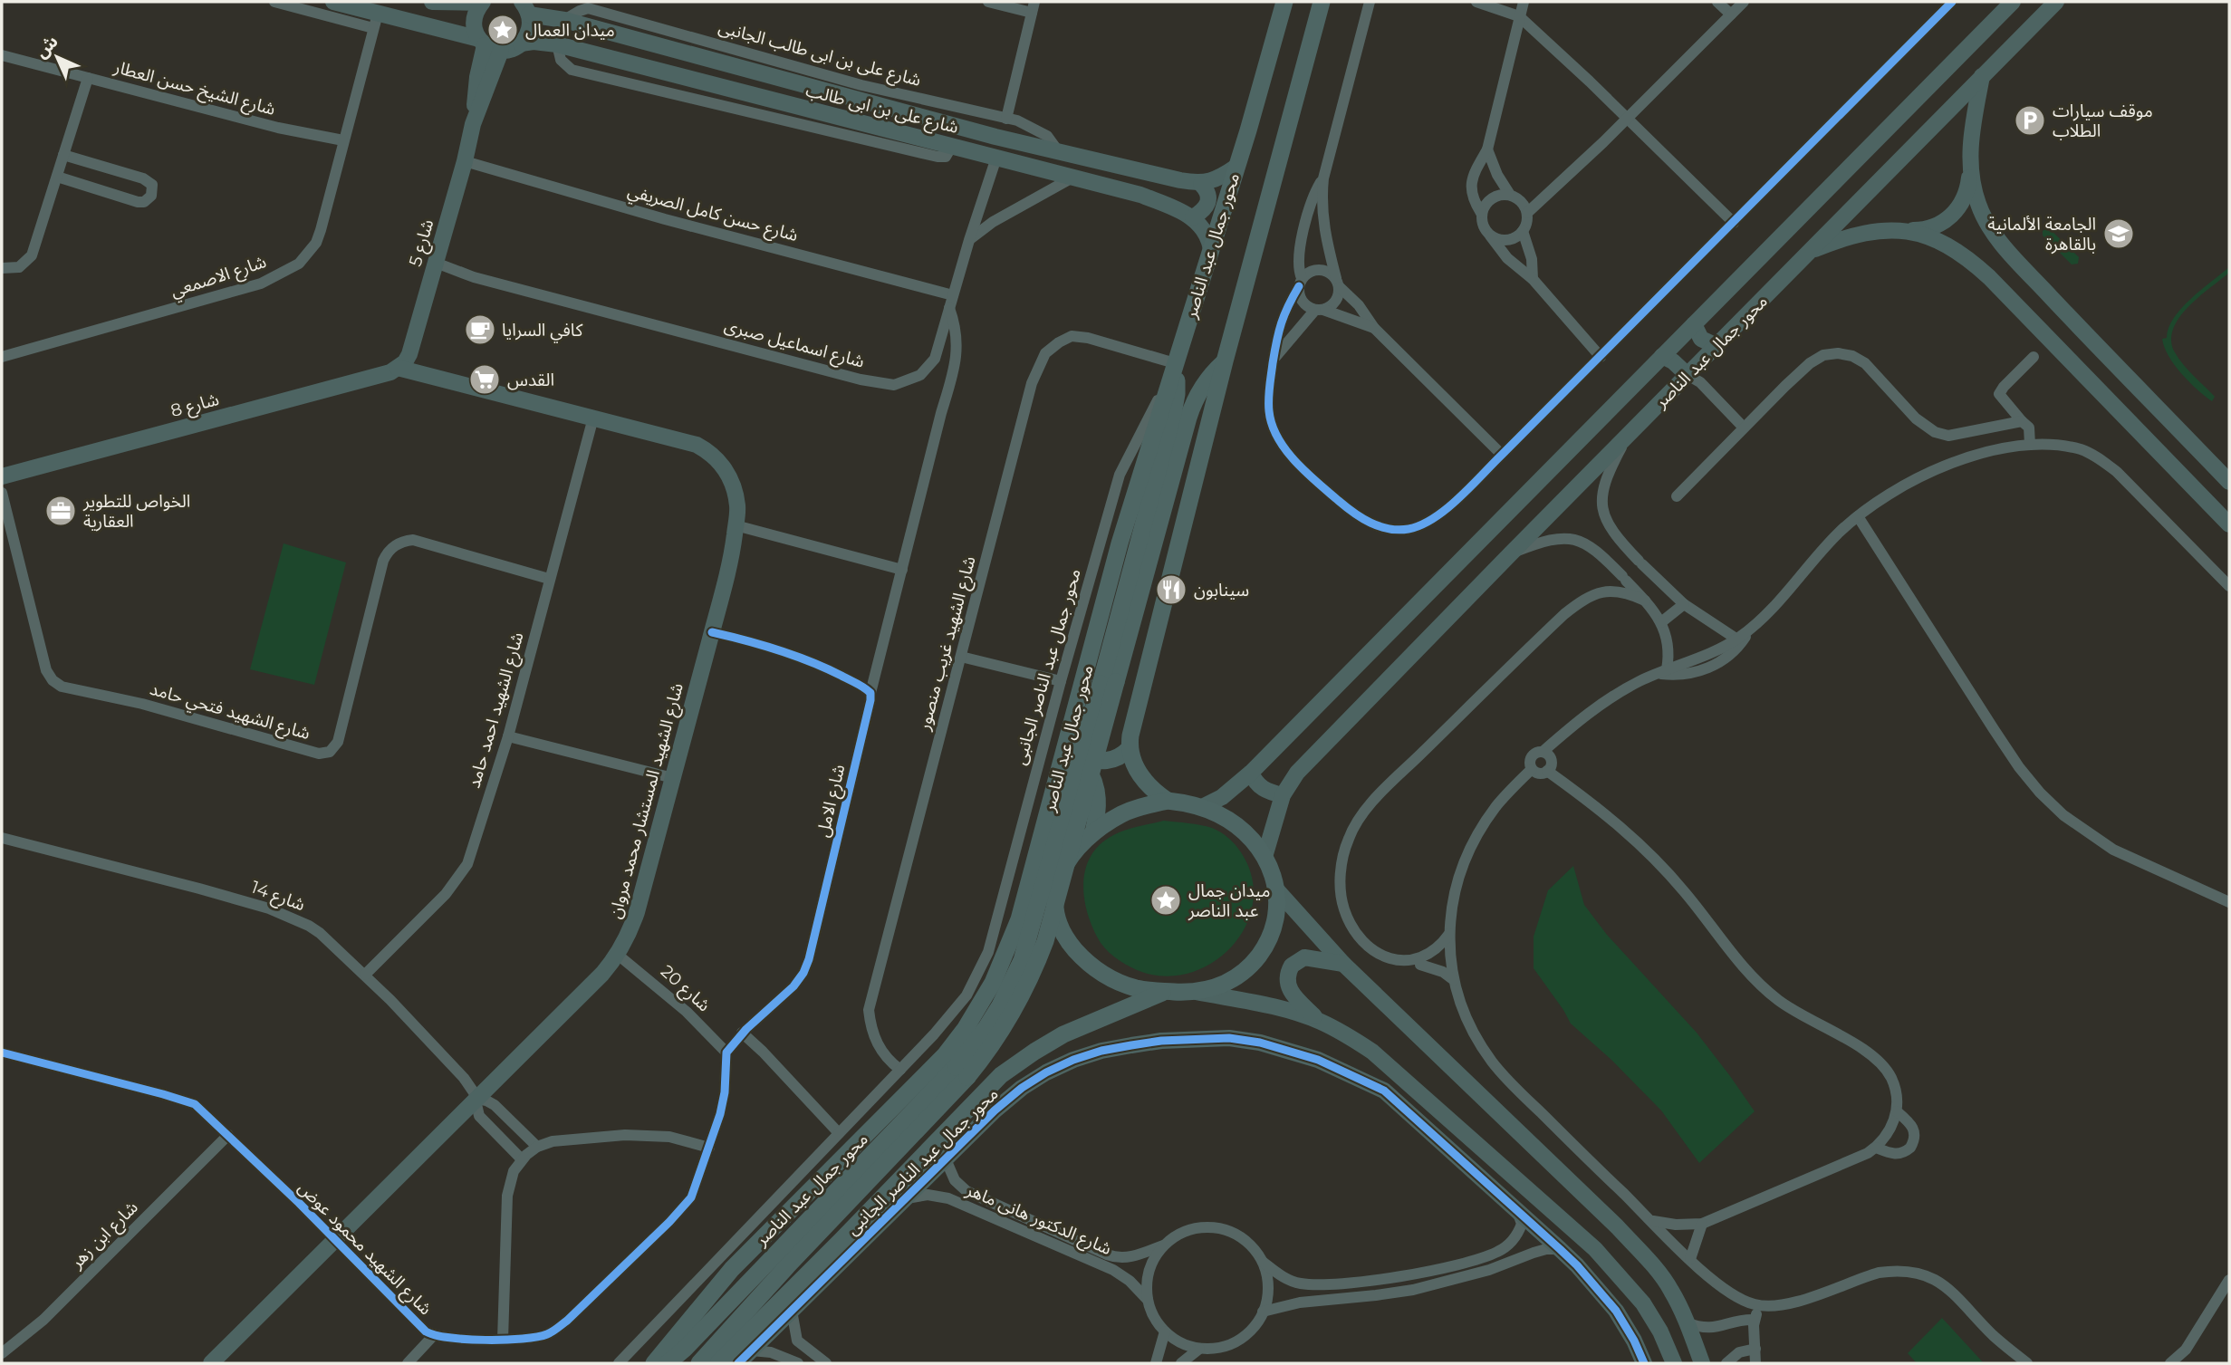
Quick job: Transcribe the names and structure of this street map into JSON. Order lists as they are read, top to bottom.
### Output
{
  "streets": {
    "main road": [
      "شارع على بن ابى طالب",
      "شارع 5",
      "محور جمال عبد الناصر",
      "شارع 8",
      "محور جمال عبد الناصر الجانبى",
      "شارع الشهيد المستشار محمد مروان"
    ],
    "street": [
      "شارع على بن ابى طالب الجانبى",
      "شارع الشيخ حسن العطار",
      "شارع حسن كامل الصريفي",
      "شارع الاصمعي",
      "شارع اسماعيل صبرى",
      "شارع الشهيد غريب منصور",
      "شارع الشهيد احمد حامد",
      "شارع الشهيد فتحي حامد",
      "شارع الامل",
      "شارع 14",
      "شارع 20",
      "شارع الدكتور هانى ماهر",
      "شارع ابن زهر",
      "شارع الشهيد محمود عوض"
    ]
  },
  "crossings": [
    ["شارع على بن ابى طالب الجانبى", "شارع على بن ابى طالب"],
    ["شارع الشيخ حسن العطار", "شارع الاصمعي"],
    ["شارع على بن ابى طالب", "شارع اسماعيل صبرى"],
    ["شارع حسن كامل الصريفي", "شارع 5"],
    ["شارع حسن كامل الصريفي", "شارع اسماعيل صبرى"],
    ["شارع 5", "شارع اسماعيل صبرى"],
    ["شارع 5", "شارع 8"],
    ["شارع 5", "شارع الشهيد المستشار محمد مروان"],
    ["محور جمال عبد الناصر", "شارع الشهيد غريب منصور"],
    ["محور جمال عبد الناصر", "محور جمال عبد الناصر الجانبى"],
    ["شارع اسماعيل صبرى", "شارع الامل"],
    ["شارع 8", "شارع الشهيد المستشار محمد مروان"],
    ["شارع الشهيد غريب منصور", "محور جمال عبد الناصر الجانبى"],
    ["محور جمال عبد الناصر الجانبى", "شارع الدكتور هانى ماهر"],
    ["شارع الشهيد احمد حامد", "شارع الشهيد فتحي حامد"],
    ["شارع الشهيد احمد حامد", "شارع الشهيد المستشار محمد مروان"],
    ["شارع الشهيد احمد حامد", "شارع 14"],
    ["شارع الشهيد المستشار محمد مروان", "شارع 14"],
    ["شارع الشهيد المستشار محمد مروان", "شارع 20"],
    ["شارع الشهيد المستشار محمد مروان", "شارع الشهيد محمود عوض"],
    ["شارع الامل", "شارع 20"],
    ["شارع الامل", "شارع الشهيد محمود عوض"],
    ["شارع 20", "شارع الشهيد محمود عوض"],
    ["شارع ابن زهر", "شارع الشهيد محمود عوض"]
  ],
  "places": {
    "place": ["ميدان العمال", "ميدان جمال عبد الناصر"],
    "parking": ["موقف سيارات الطلاب"],
    "school or university": ["الجامعة الألمانية بالقاهرة"],
    "cafe": ["كافي السرايا"],
    "supermarket": ["القدس"],
    "office": ["الخواص للتطوير العقارية"],
    "restaurant": ["سينابون"]
  },
  "north": "top left"
}
